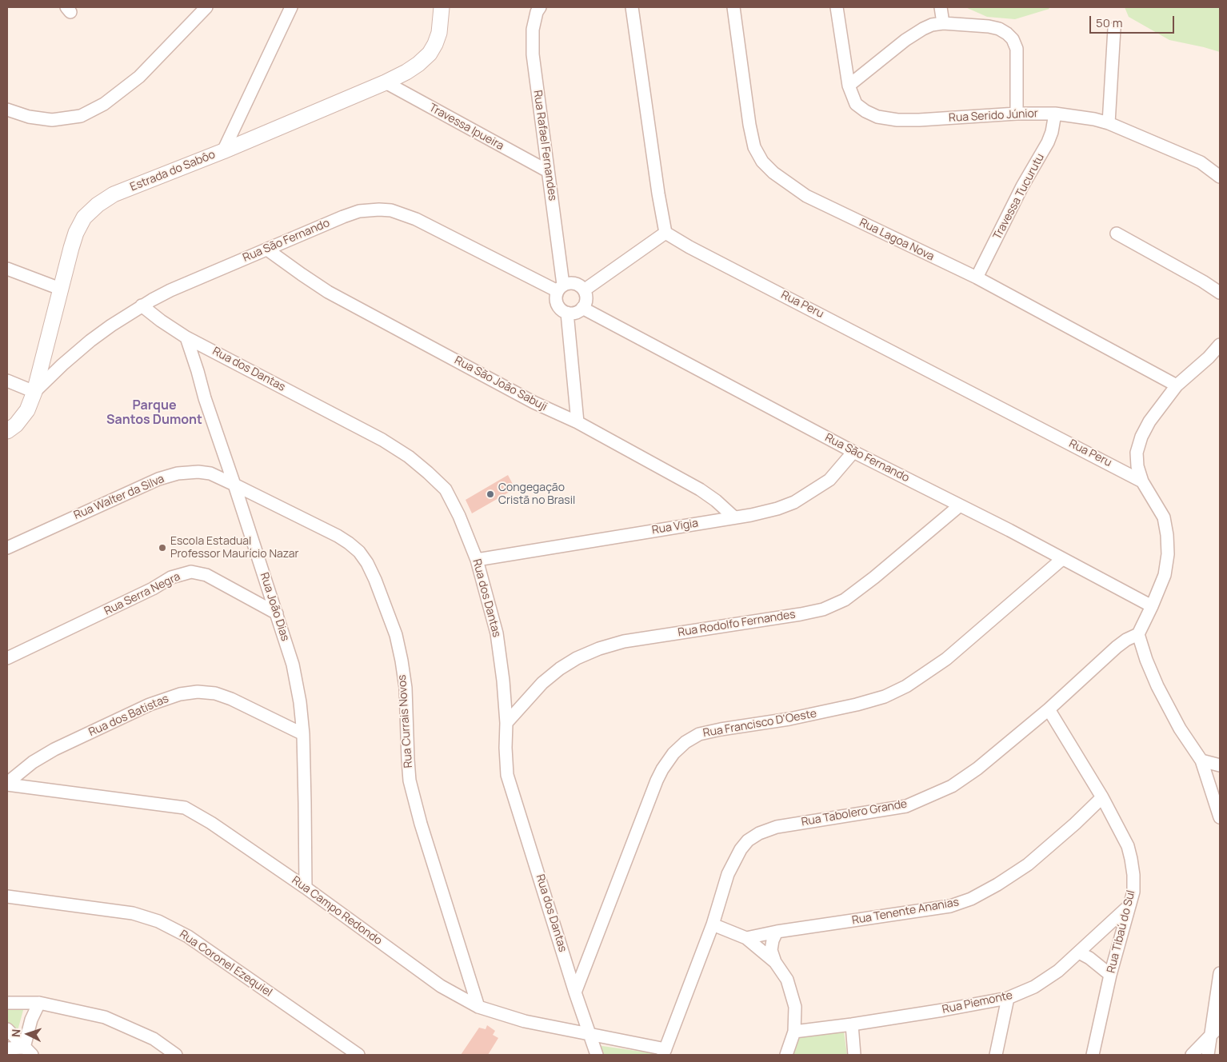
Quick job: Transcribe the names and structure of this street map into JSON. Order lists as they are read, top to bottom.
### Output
{
  "streets": {
    "street": [
      "Rua Serido Júnior",
      "Travessa Ipueira",
      "Rua Rafael Fernandes",
      "Estrada do Sabôo",
      "Travessa Tucurutu",
      "Rua Lagoa Nova",
      "Rua São Fernando",
      "Rua Peru",
      "Rua dos Dantas",
      "Rua São João Sabuji",
      "Rua Walter da Silva",
      "Rua Vigia",
      "Rua Serra Negra",
      "Rua João Dias",
      "Rua Rodolfo Fernandes",
      "Rua dos Batistas",
      "Rua Currais Novos",
      "Rua Francisco D'Oeste",
      "Rua Tabolero Grande",
      "Rua Campo Redondo",
      "Rua Tenente Ananias",
      "Rua Tibaú do Sul",
      "Rua Coronel Ezequiel",
      "Rua Piemonte"
    ]
  },
  "crossings": [
    ["Rua Serido Júnior", "Travessa Tucurutu"],
    ["Travessa Ipueira", "Rua Rafael Fernandes"],
    ["Travessa Ipueira", "Estrada do Sabôo"],
    ["Rua Rafael Fernandes", "Rua São Fernando"],
    ["Estrada do Sabôo", "Rua São Fernando"],
    ["Travessa Tucurutu", "Rua Lagoa Nova"],
    ["Rua São Fernando", "Rua dos Dantas"],
    ["Rua São Fernando", "Rua São João Sabuji"],
    ["Rua São Fernando", "Rua Vigia"],
    ["Rua São Fernando", "Rua Rodolfo Fernandes"],
    ["Rua São Fernando", "Rua Francisco D'Oeste"],
    ["Rua dos Dantas", "Rua Vigia"],
    ["Rua dos Dantas", "Rua João Dias"],
    ["Rua dos Dantas", "Rua Rodolfo Fernandes"],
    ["Rua dos Dantas", "Rua Francisco D'Oeste"],
    ["Rua dos Dantas", "Rua Campo Redondo"],
    ["Rua São João Sabuji", "Rua Vigia"],
    ["Rua Walter da Silva", "Rua João Dias"],
    ["Rua Walter da Silva", "Rua Currais Novos"],
    ["Rua Serra Negra", "Rua João Dias"],
    ["Rua João Dias", "Rua dos Batistas"],
    ["Rua João Dias", "Rua Currais Novos"],
    ["Rua João Dias", "Rua Campo Redondo"],
    ["Rua dos Batistas", "Rua Campo Redondo"],
    ["Rua Currais Novos", "Rua Campo Redondo"],
    ["Rua Tabolero Grande", "Rua Campo Redondo"],
    ["Rua Tabolero Grande", "Rua Tibaú do Sul"],
    ["Rua Tenente Ananias", "Rua Tibaú do Sul"],
    ["Rua Tibaú do Sul", "Rua Piemonte"]
  ],
  "districts": ["Parque Santos Dumont"],
  "places": ["Congegação Cristã no Brasil", "Escola Estadual Professor Maurício Nazar"],
  "scale_bar": "50 m",
  "north": "left"
}
